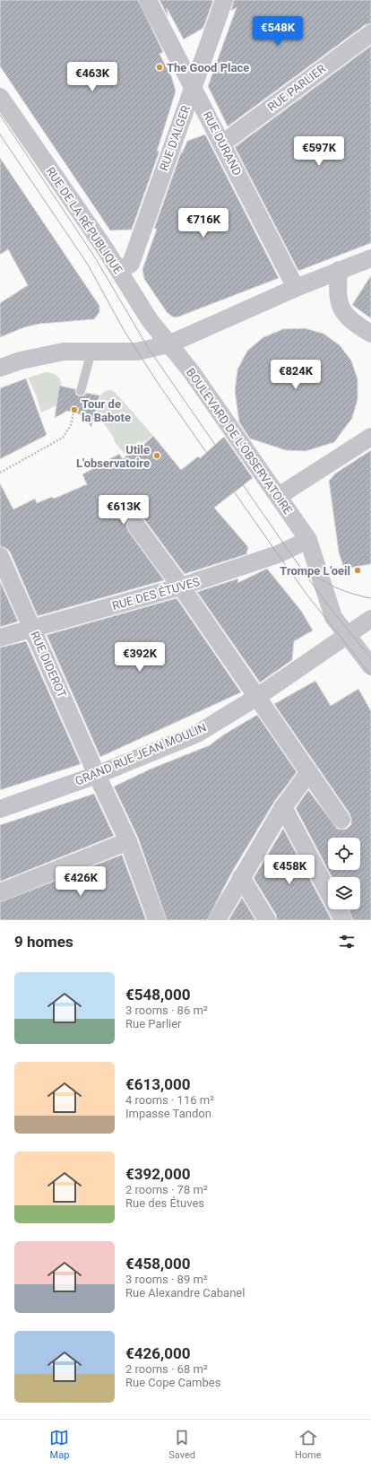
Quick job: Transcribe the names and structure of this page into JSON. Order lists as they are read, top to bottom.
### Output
{
  "streets": {
    "street": [
      "RUE PARLIER",
      "RUE D'ALGER",
      "RUE DURAND",
      "RUE DE LA RÉPUBLIQUE",
      "BOULEVARD DE L'OBSERVATOIRE",
      "RUE DES ÉTUVES",
      "RUE DIDEROT",
      "GRAND RUE JEAN MOULIN"
    ]
  },
  "crossings": [
    ["RUE PARLIER", "RUE DURAND"],
    ["RUE D'ALGER", "RUE DURAND"],
    ["RUE D'ALGER", "RUE DE LA RÉPUBLIQUE"],
    ["RUE DE LA RÉPUBLIQUE", "BOULEVARD DE L'OBSERVATOIRE"],
    ["BOULEVARD DE L'OBSERVATOIRE", "RUE DES ÉTUVES"],
    ["BOULEVARD DE L'OBSERVATOIRE", "GRAND RUE JEAN MOULIN"],
    ["RUE DES ÉTUVES", "RUE DIDEROT"],
    ["RUE DIDEROT", "GRAND RUE JEAN MOULIN"]
  ],
  "places": [
    "The Good Place",
    "Tour de la Babote",
    "Utile L'observatoire",
    "Trompe L’oeil"
  ],
  "page": {
    "price": [
      "€548K",
      "€463K",
      "€597K",
      "€716K",
      "€824K",
      "€613K",
      "€392K",
      "€458K",
      "€426K"
    ],
    "heading": "9 homes",
    "list": [
      {
        "name": "€548,000",
        "note": "3 rooms · 86 m² · Rue Parlier"
      },
      {
        "name": "€613,000",
        "note": "4 rooms · 116 m² · Impasse Tandon"
      },
      {
        "name": "€392,000",
        "note": "2 rooms · 78 m² · Rue des Étuves"
      },
      {
        "name": "€458,000",
        "note": "3 rooms · 89 m² · Rue Alexandre Cabanel"
      },
      {
        "name": "€426,000",
        "note": "2 rooms · 68 m² · Rue Cope Cambes"
      }
    ],
    "tabs": ["Map", "Saved", "Home"]
  }
}
